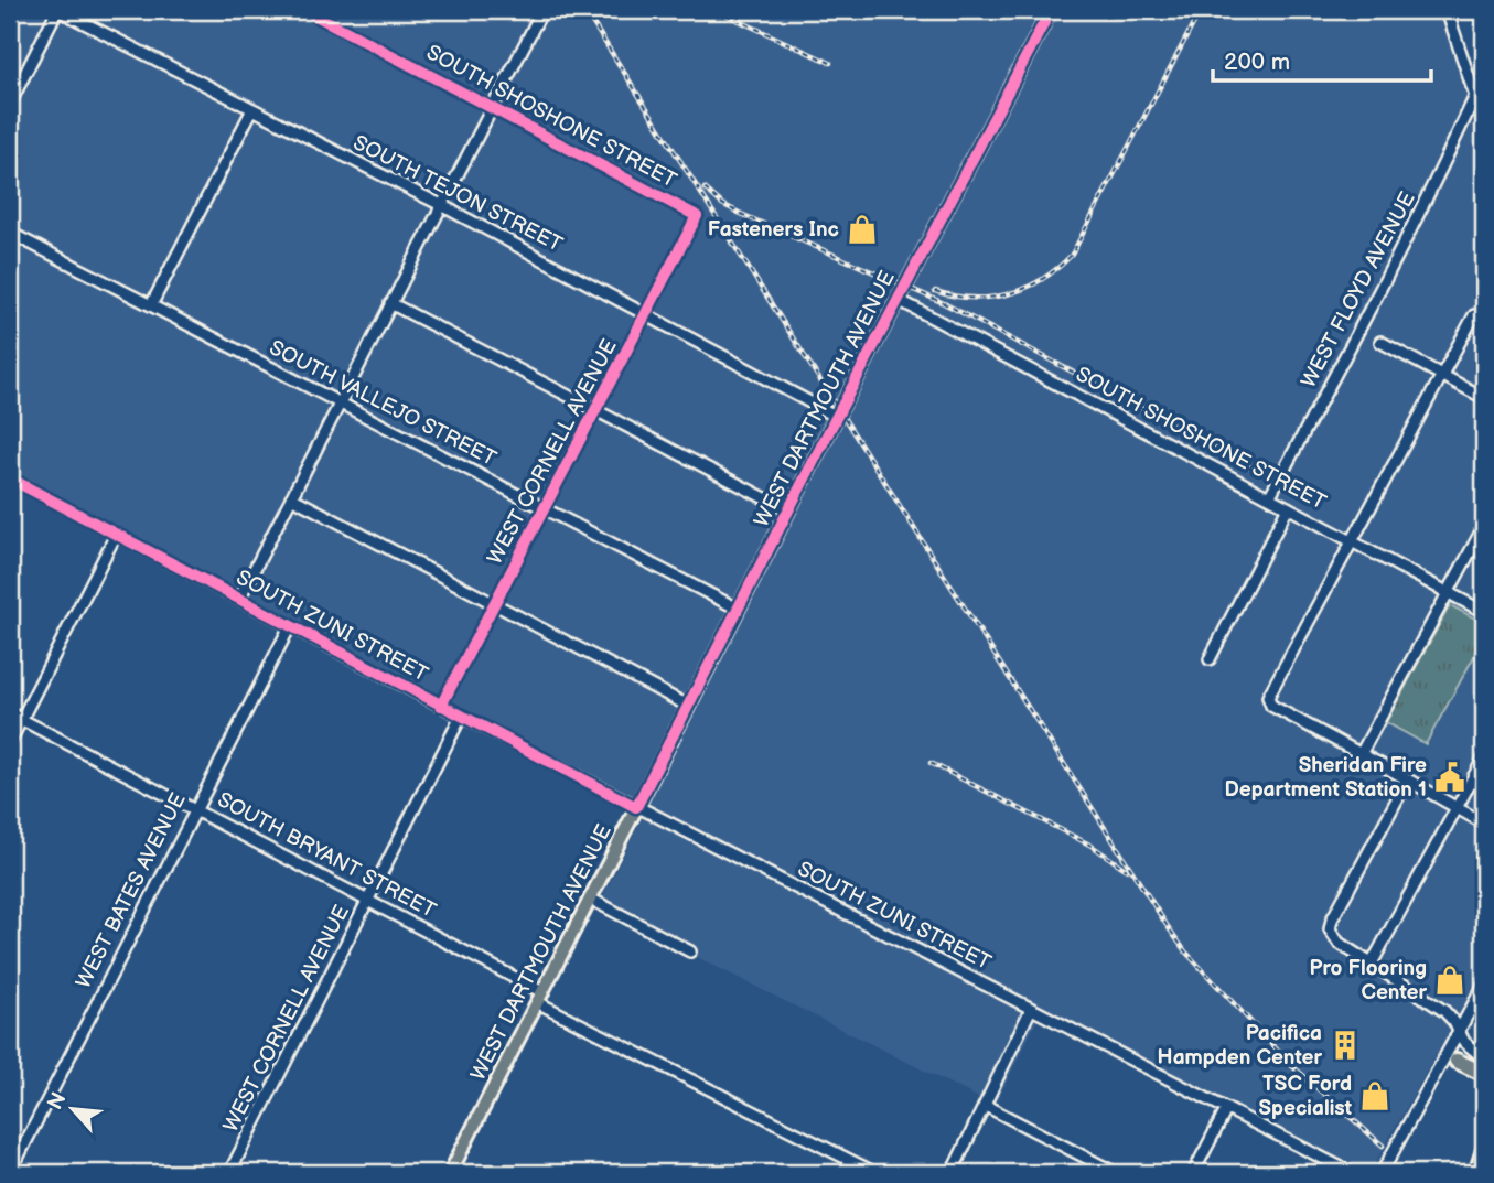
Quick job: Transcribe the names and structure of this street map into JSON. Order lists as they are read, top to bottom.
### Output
{
  "streets": {
    "main road": ["WEST DARTMOUTH AVENUE"],
    "street": [
      "SOUTH SHOSHONE STREET",
      "SOUTH TEJON STREET",
      "WEST FLOYD AVENUE",
      "SOUTH VALLEJO STREET",
      "WEST CORNELL AVENUE",
      "SOUTH ZUNI STREET",
      "SOUTH BRYANT STREET",
      "WEST BATES AVENUE"
    ]
  },
  "crossings": [
    ["SOUTH SHOSHONE STREET", "WEST FLOYD AVENUE"],
    ["SOUTH SHOSHONE STREET", "WEST DARTMOUTH AVENUE"],
    ["SOUTH SHOSHONE STREET", "WEST CORNELL AVENUE"],
    ["SOUTH TEJON STREET", "WEST DARTMOUTH AVENUE"],
    ["SOUTH TEJON STREET", "WEST CORNELL AVENUE"],
    ["WEST DARTMOUTH AVENUE", "SOUTH VALLEJO STREET"],
    ["WEST DARTMOUTH AVENUE", "SOUTH ZUNI STREET"],
    ["WEST DARTMOUTH AVENUE", "SOUTH BRYANT STREET"],
    ["SOUTH VALLEJO STREET", "WEST CORNELL AVENUE"],
    ["WEST CORNELL AVENUE", "SOUTH ZUNI STREET"],
    ["WEST CORNELL AVENUE", "SOUTH BRYANT STREET"],
    ["SOUTH ZUNI STREET", "WEST BATES AVENUE"],
    ["SOUTH BRYANT STREET", "WEST BATES AVENUE"]
  ],
  "places": {
    "shop": ["Fasteners Inc", "Pro Flooring Center", "TSC Ford Specialist"],
    "public building": ["Sheridan Fire Department Station 1"],
    "building": ["Pacifica Hampden Center"]
  },
  "scale_bar": "200 m",
  "north": "top left"
}
